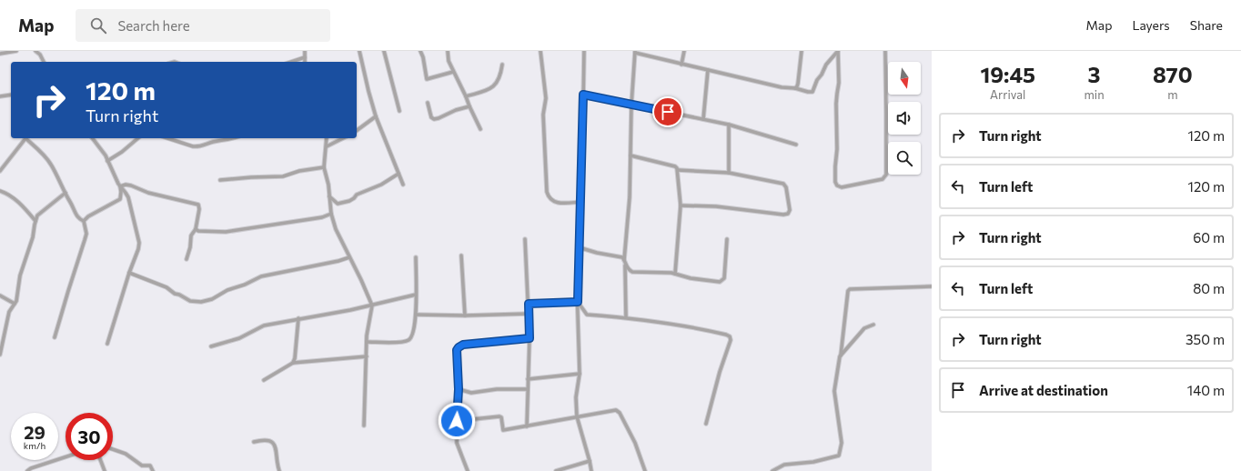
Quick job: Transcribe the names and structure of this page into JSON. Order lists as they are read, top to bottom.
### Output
{
  "north": "bottom",
  "page": {
    "header": "Map",
    "search": "Search here",
    "nav": ["Map", "Layers", "Share"],
    "eta": [
      "19:45",
      "Arrival",
      "3",
      "min",
      "870",
      "m"
    ],
    "turn": ["120 m", "Turn right"],
    "list": [
      {
        "name": "Turn right",
        "value": "120 m"
      },
      {
        "name": "Turn left",
        "value": "120 m"
      },
      {
        "name": "Turn right",
        "value": "60 m"
      },
      {
        "name": "Turn left",
        "value": "80 m"
      },
      {
        "name": "Turn right",
        "value": "350 m"
      },
      {
        "name": "Arrive at destination",
        "value": "140 m"
      }
    ],
    "speed": "29 km/h",
    "limit": "30"
  }
}
